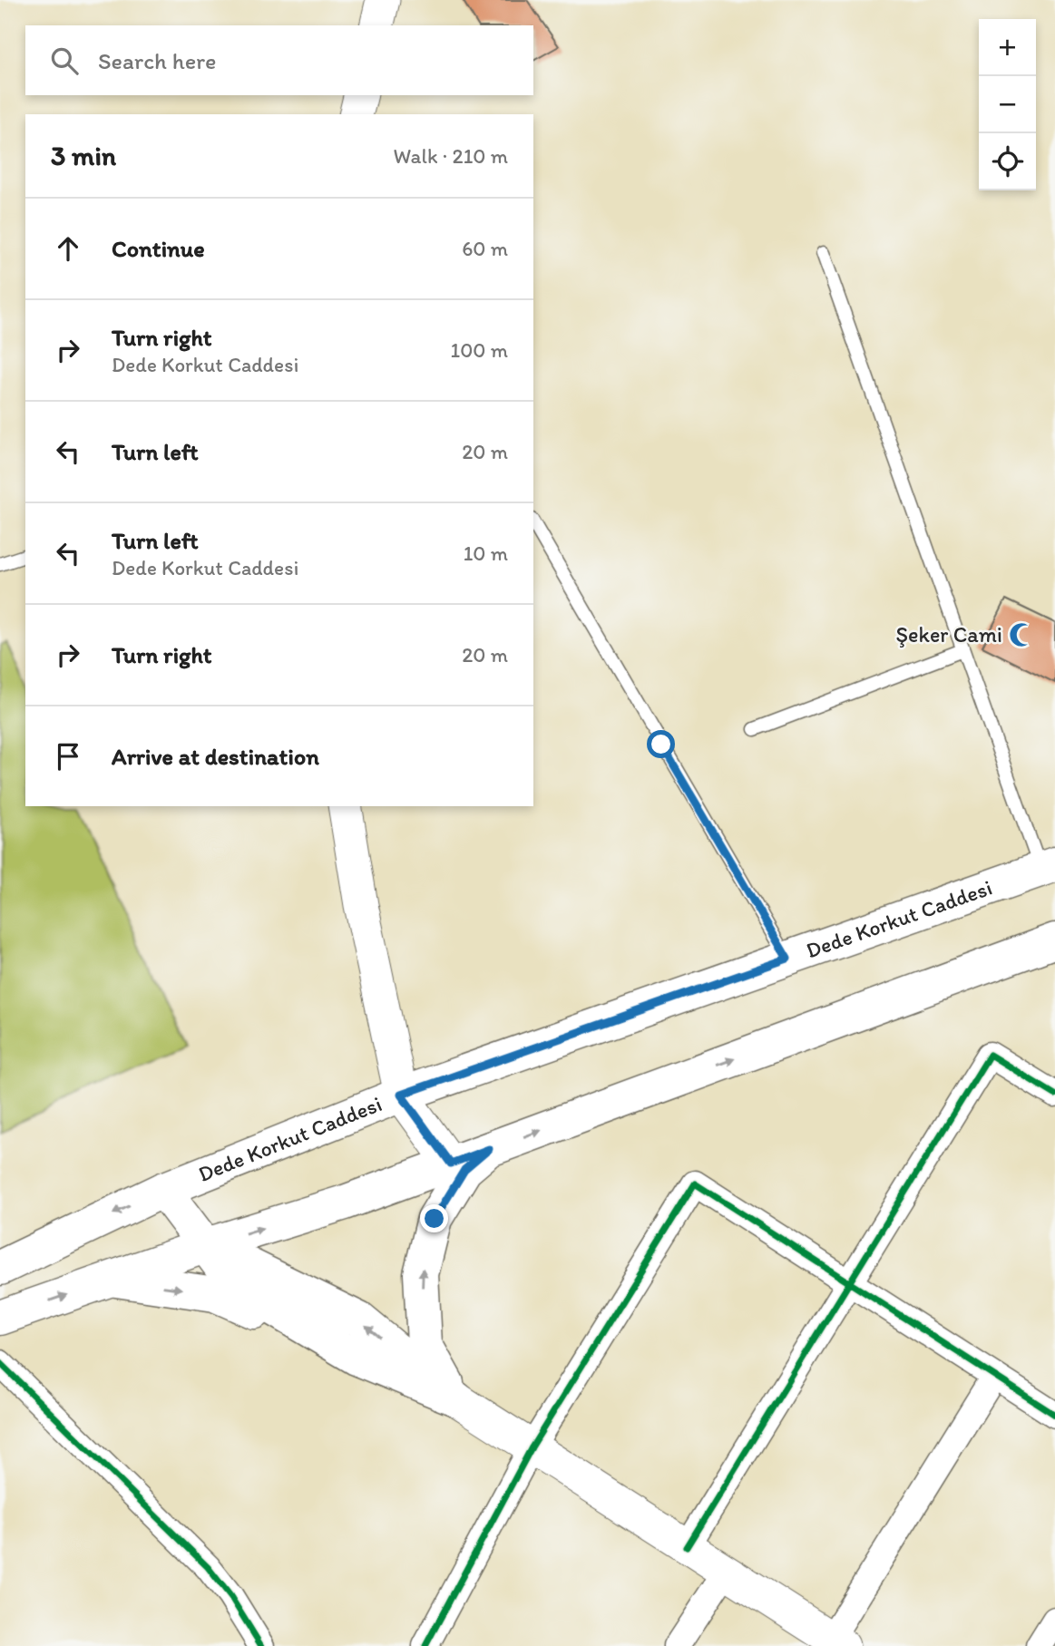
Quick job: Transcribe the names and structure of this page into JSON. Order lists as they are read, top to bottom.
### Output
{
  "streets": {
    "main road": ["Dede Korkut Caddesi"]
  },
  "places": {
    "mosque": ["Şeker Cami"]
  },
  "page": {
    "map_buttons": ["+", "−"],
    "search": "Search here",
    "heading": ["3 min", "Walk · 210 m"],
    "list": [
      ["Continue", "60 m"],
      ["Turn right", "Dede Korkut Caddesi", "100 m"],
      ["Turn left", "20 m"],
      ["Turn left", "Dede Korkut Caddesi", "10 m"],
      ["Turn right", "20 m"],
      "Arrive at destination"
    ]
  }
}
